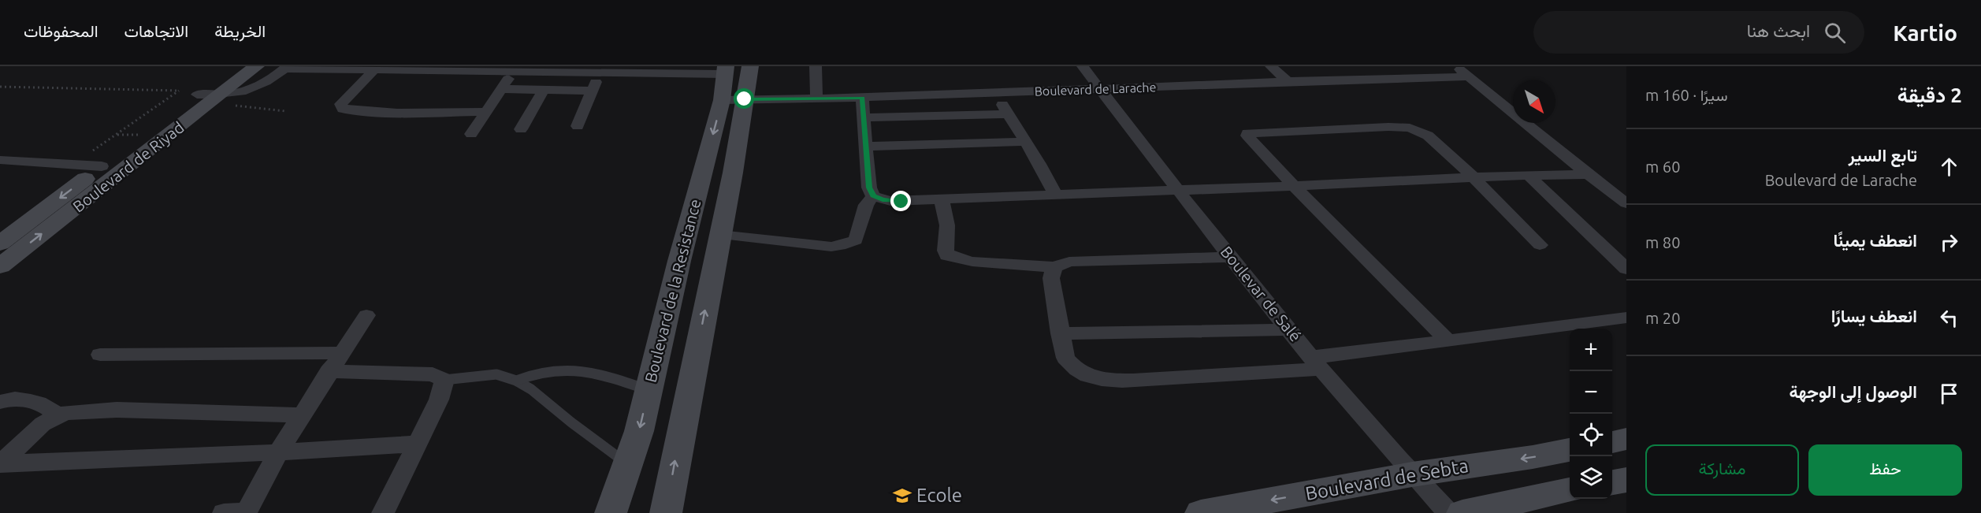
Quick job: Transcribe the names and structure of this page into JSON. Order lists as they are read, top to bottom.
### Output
{
  "streets": {
    "main road": ["Boulevard de Riyad", "Boulevard de la Resistance", "Boulevard de Sebta"],
    "street": ["Boulevard de Larache", "Boulevar de Salé"]
  },
  "crossings": [
    ["Boulevard de Larache", "Boulevard de la Resistance"],
    ["Boulevard de Larache", "Boulevar de Salé"],
    ["Boulevar de Salé", "Boulevard de Sebta"]
  ],
  "one_way": ["Boulevard de Sebta"],
  "places": {
    "school or university": ["Ecole"]
  },
  "north": "bottom right",
  "page": {
    "header": "Kartio",
    "search": "ابحث هنا",
    "nav": ["الخريطة", "الاتجاهات", "المحفوظات"],
    "heading": ["2 دقيقة", "سيرًا · 160 m"],
    "list": [
      ["تابع السير", "Boulevard de Larache", "60 m"],
      ["انعطف يمينًا", "80 m"],
      ["انعطف يسارًا", "20 m"],
      "الوصول إلى الوجهة"
    ],
    "map_buttons": ["+", "−"],
    "buttons": ["حفظ", "مشاركة"]
  }
}
